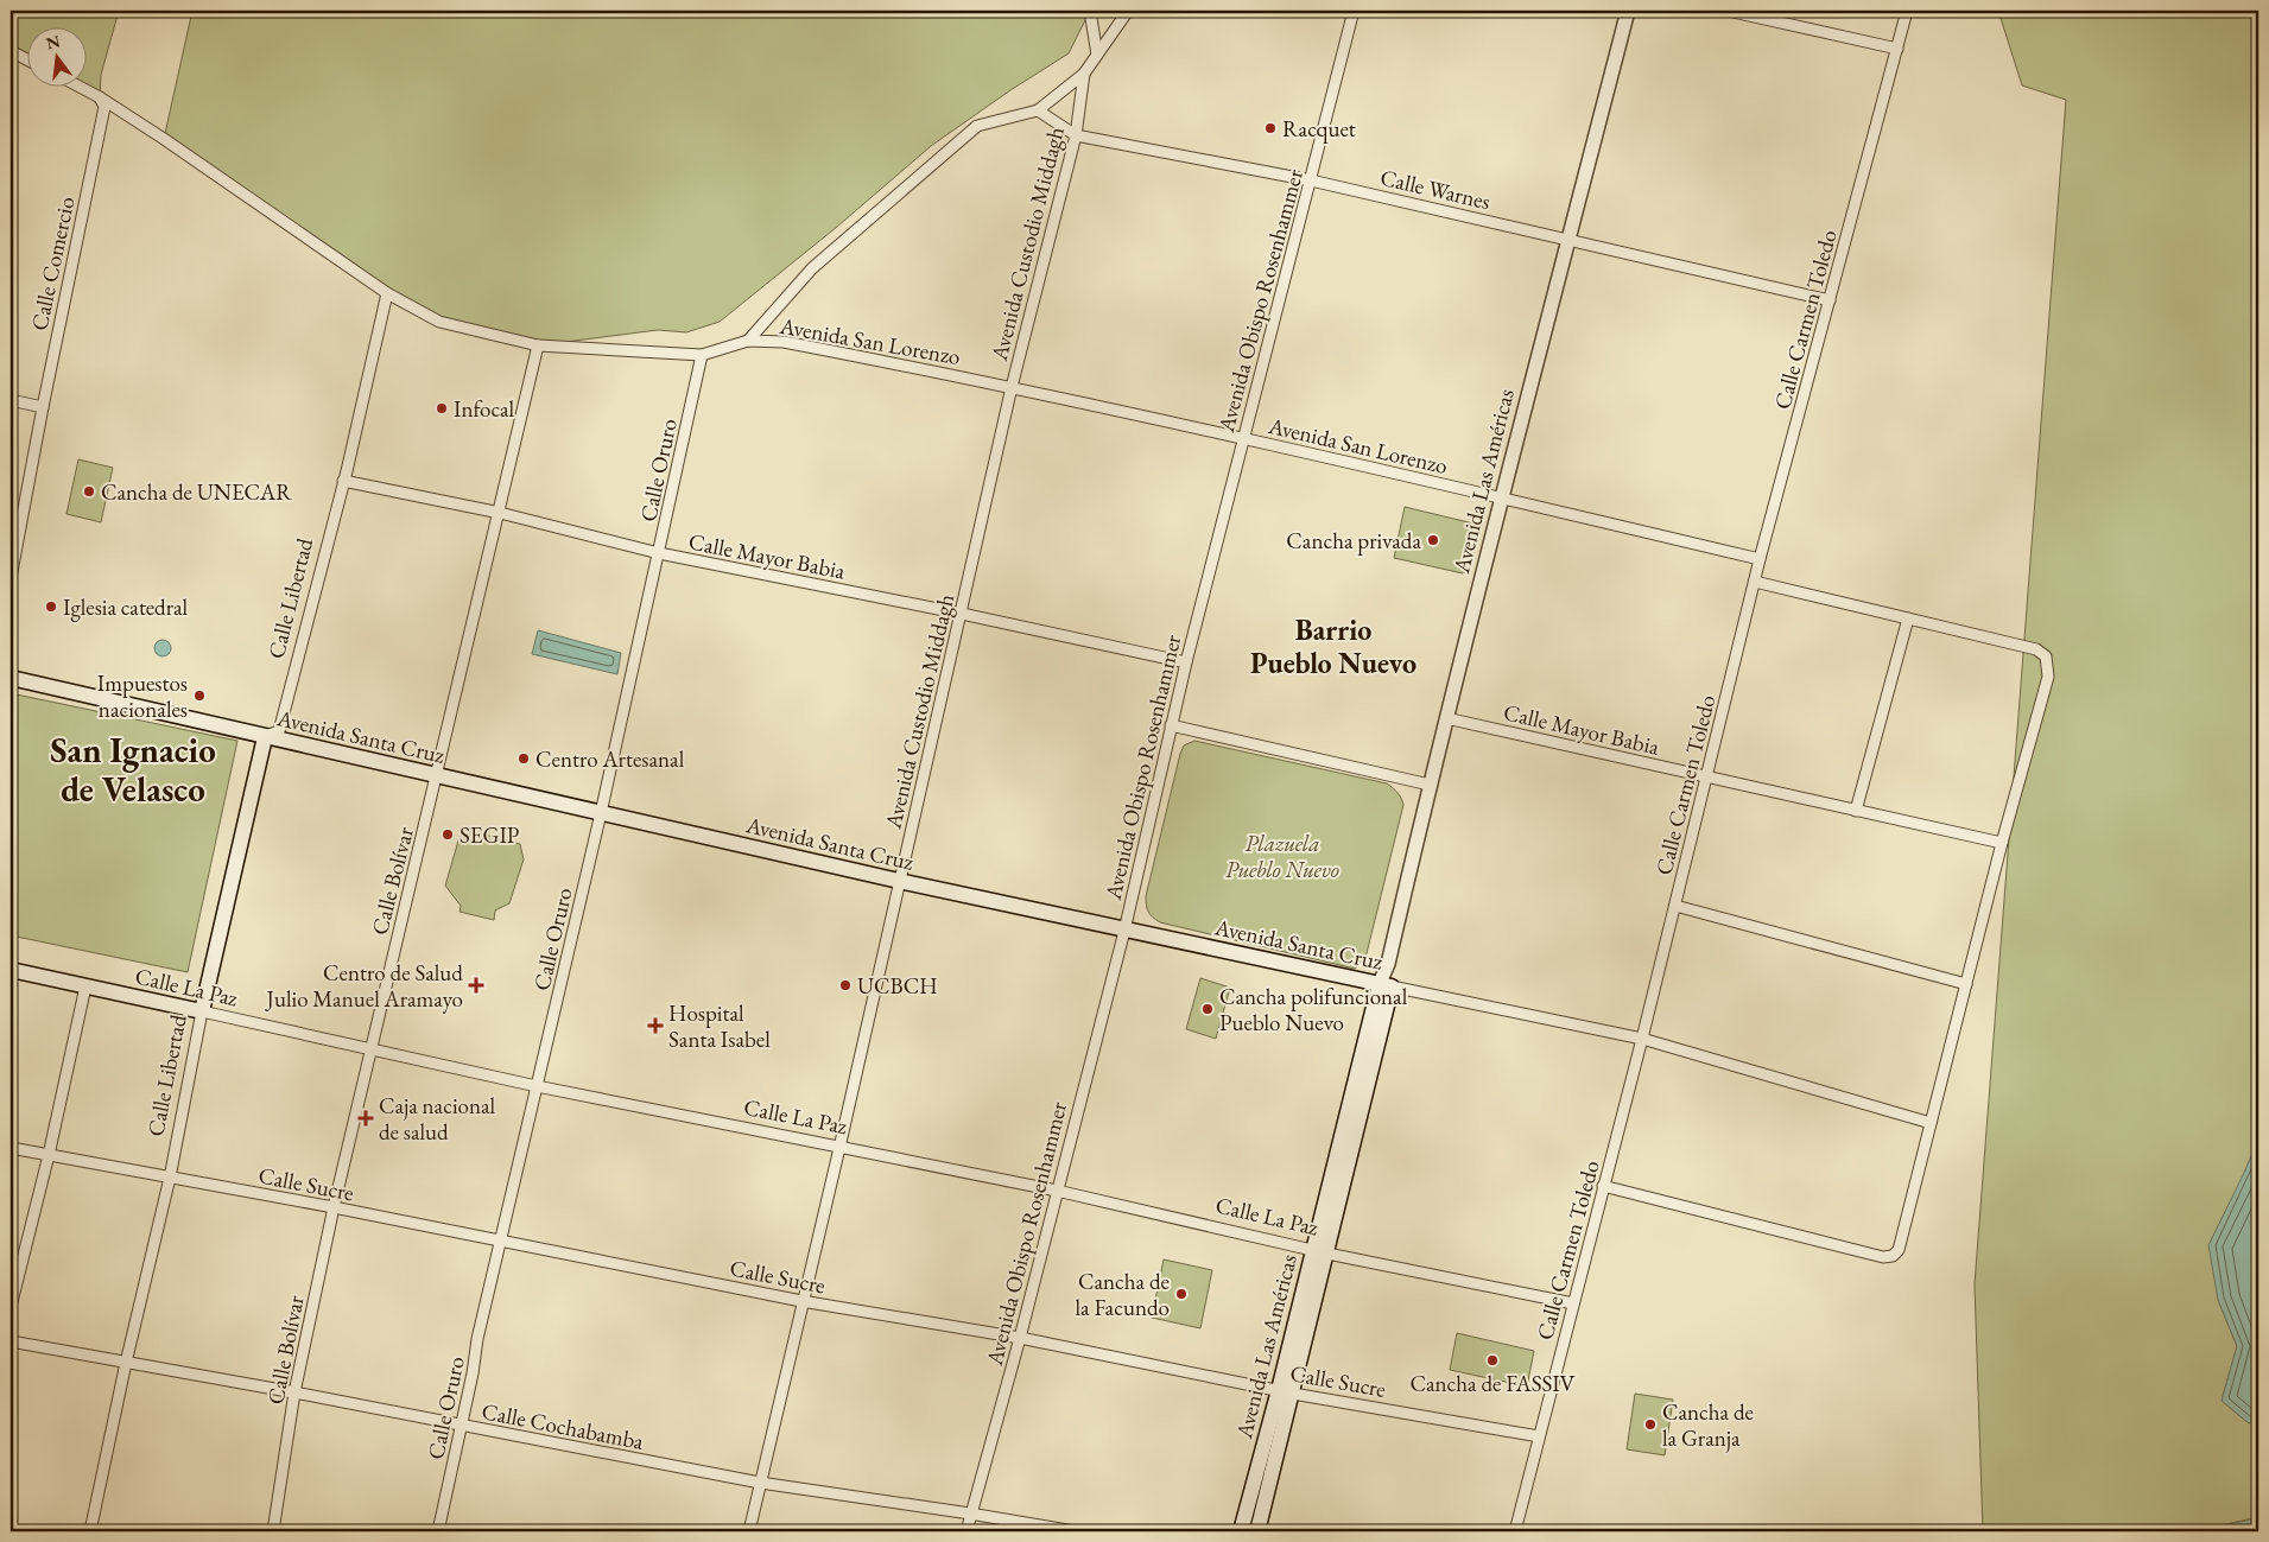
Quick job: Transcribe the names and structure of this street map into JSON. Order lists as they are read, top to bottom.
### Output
{
  "streets": {
    "main road": [
      "Avenida Las Américas",
      "Calle Libertad",
      "Avenida Santa Cruz",
      "Calle La Paz"
    ],
    "street": [
      "Calle Warnes",
      "Avenida Custodio Middagh",
      "Calle Comercio",
      "Avenida Obispo Rosenhammer",
      "Calle Carmen Toledo",
      "Avenida San Lorenzo",
      "Calle Oruro",
      "Calle Mayor Babia",
      "Calle Bolívar",
      "Calle Sucre",
      "Calle Cochabamba"
    ]
  },
  "crossings": [
    ["Calle Warnes", "Avenida Custodio Middagh"],
    ["Calle Warnes", "Avenida Obispo Rosenhammer"],
    ["Calle Warnes", "Calle Carmen Toledo"],
    ["Calle Warnes", "Avenida Las Américas"],
    ["Avenida Custodio Middagh", "Avenida San Lorenzo"],
    ["Avenida Custodio Middagh", "Calle Mayor Babia"],
    ["Avenida Custodio Middagh", "Avenida Santa Cruz"],
    ["Avenida Custodio Middagh", "Calle La Paz"],
    ["Avenida Custodio Middagh", "Calle Sucre"],
    ["Avenida Custodio Middagh", "Calle Cochabamba"],
    ["Calle Comercio", "Avenida San Lorenzo"],
    ["Avenida Obispo Rosenhammer", "Avenida San Lorenzo"],
    ["Avenida Obispo Rosenhammer", "Calle Mayor Babia"],
    ["Avenida Obispo Rosenhammer", "Avenida Santa Cruz"],
    ["Avenida Obispo Rosenhammer", "Calle La Paz"],
    ["Avenida Obispo Rosenhammer", "Calle Sucre"],
    ["Avenida Obispo Rosenhammer", "Calle Cochabamba"],
    ["Calle Carmen Toledo", "Avenida San Lorenzo"],
    ["Calle Carmen Toledo", "Calle Mayor Babia"],
    ["Calle Carmen Toledo", "Avenida Santa Cruz"],
    ["Calle Carmen Toledo", "Calle La Paz"],
    ["Calle Carmen Toledo", "Calle Sucre"],
    ["Avenida San Lorenzo", "Calle Oruro"],
    ["Avenida San Lorenzo", "Avenida Las Américas"],
    ["Avenida San Lorenzo", "Calle Libertad"],
    ["Avenida San Lorenzo", "Calle Bolívar"],
    ["Calle Oruro", "Calle Mayor Babia"],
    ["Calle Oruro", "Avenida Santa Cruz"],
    ["Calle Oruro", "Calle La Paz"],
    ["Calle Oruro", "Calle Sucre"],
    ["Calle Oruro", "Calle Cochabamba"],
    ["Avenida Las Américas", "Calle Mayor Babia"],
    ["Avenida Las Américas", "Avenida Santa Cruz"],
    ["Avenida Las Américas", "Calle La Paz"],
    ["Avenida Las Américas", "Calle Sucre"],
    ["Calle Mayor Babia", "Calle Libertad"],
    ["Calle Mayor Babia", "Calle Bolívar"],
    ["Calle Libertad", "Avenida Santa Cruz"],
    ["Calle Libertad", "Calle La Paz"],
    ["Calle Libertad", "Calle Sucre"],
    ["Calle Libertad", "Calle Cochabamba"],
    ["Avenida Santa Cruz", "Calle Bolívar"],
    ["Calle Bolívar", "Calle La Paz"],
    ["Calle Bolívar", "Calle Sucre"],
    ["Calle Bolívar", "Calle Cochabamba"]
  ],
  "districts": ["Barrio Pueblo Nuevo", "San Ignacio de Velasco"],
  "parks": ["Plazuela Pueblo Nuevo"],
  "places": {
    "other": [
      "Racquet",
      "Infocal",
      "Cancha de UNECAR",
      "Cancha privada",
      "Iglesia catedral",
      "Impuestos nacionales",
      "Centro Artesanal",
      "SEGIP",
      "UCBCH",
      "Cancha polifuncional Pueblo Nuevo",
      "Cancha de la Facundo",
      "Cancha de FASSIV",
      "Cancha de la Granja"
    ],
    "health": ["Centro de Salud Julio Manuel Aramayo", "Hospital Santa Isabel", "Caja nacional de salud"]
  },
  "north": "top"
}
